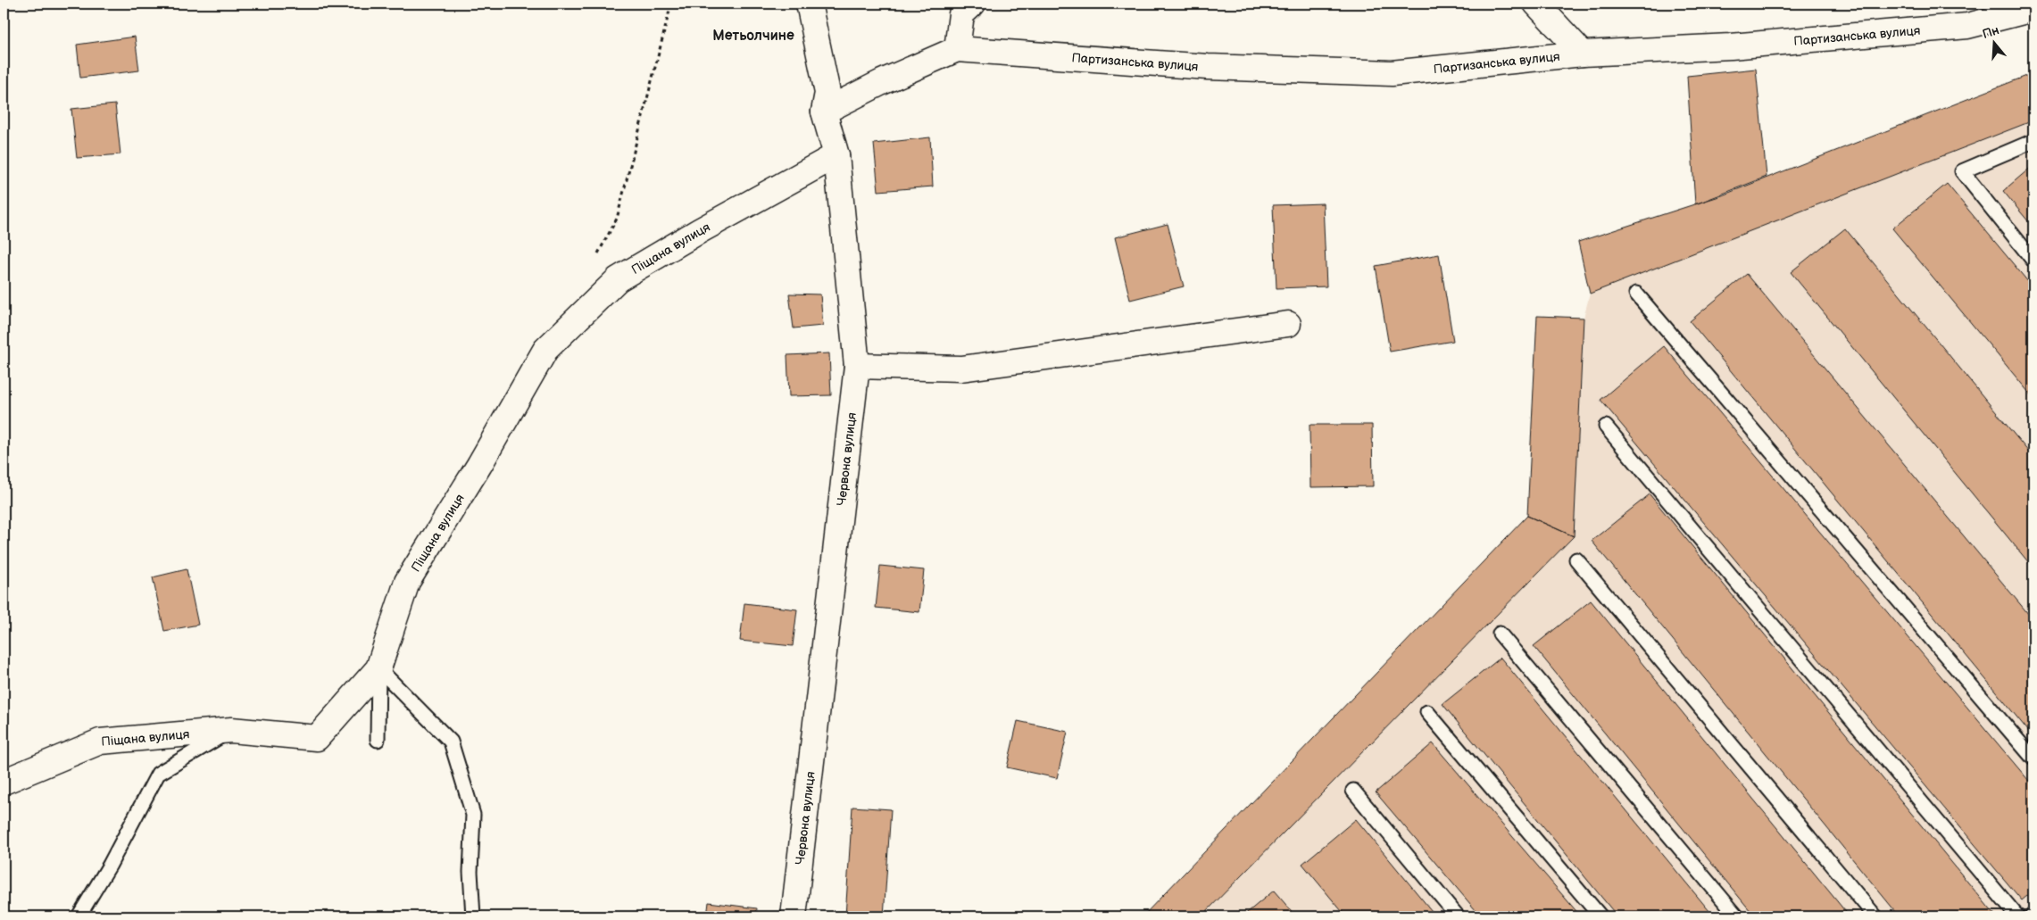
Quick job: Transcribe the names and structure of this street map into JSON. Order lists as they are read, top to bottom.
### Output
{
  "streets": {
    "street": ["Партизанська вулиця", "Піщана вулиця", "Червона вулиця"]
  },
  "crossings": [
    ["Піщана вулиця", "Червона вулиця"]
  ],
  "districts": ["Метьолчине"],
  "north": "top"
}
